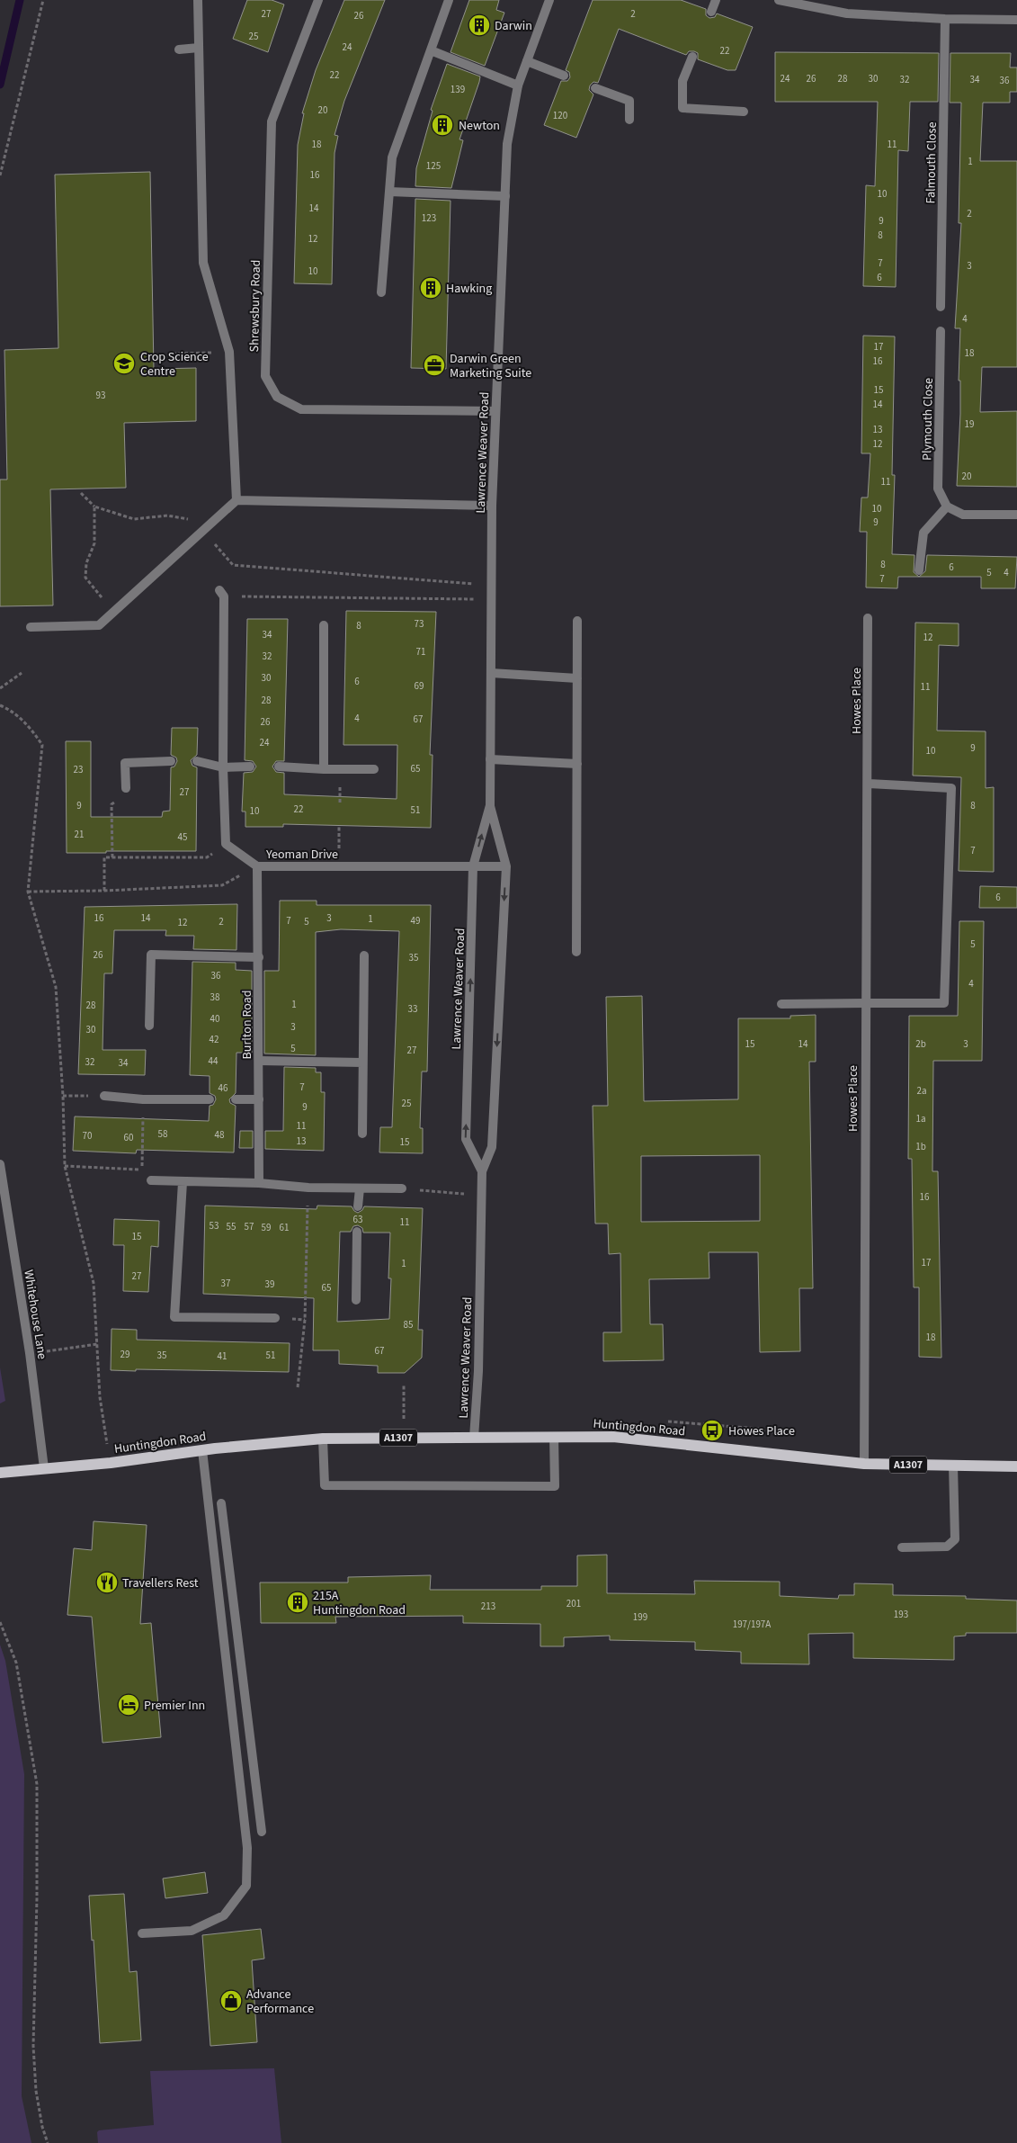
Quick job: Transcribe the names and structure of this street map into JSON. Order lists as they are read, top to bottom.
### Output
{
  "streets": {
    "main road": ["Huntingdon Road", "A1307"],
    "street": [
      "Falmouth Close",
      "Shrewsbury Road",
      "Plymouth Close",
      "Lawrence Weaver Road",
      "Howes Place",
      "Yeoman Drive",
      "Burlton Road",
      "Whitehouse Lane"
    ]
  },
  "crossings": [
    ["Shrewsbury Road", "Lawrence Weaver Road"],
    ["Lawrence Weaver Road", "Yeoman Drive"],
    ["Lawrence Weaver Road", "Huntingdon Road"],
    ["Howes Place", "Huntingdon Road"],
    ["Yeoman Drive", "Burlton Road"],
    ["Whitehouse Lane", "Huntingdon Road"]
  ],
  "places": {
    "building": [
      "Darwin",
      "Newton",
      "Hawking",
      "215A Huntingdon Road"
    ],
    "school or university": ["Crop Science Centre"],
    "office": ["Darwin Green Marketing Suite"],
    "bus stop": ["Howes Place"],
    "restaurant": ["Travellers Rest"],
    "hotel": ["Premier Inn"],
    "shop": ["Advance Performance"]
  },
  "house_numbers": [
    "27",
    "2",
    "26",
    "25",
    "24",
    "22",
    "22",
    "24",
    "26",
    "28",
    "30",
    "32",
    "34",
    "36",
    "139",
    "20",
    "120",
    "18",
    "11",
    "1",
    "125",
    "16",
    "10",
    "14",
    "2",
    "123",
    "9",
    "8",
    "12",
    "7",
    "3",
    "10",
    "6",
    "4",
    "17",
    "18",
    "16",
    "15",
    "93",
    "14",
    "19",
    "13",
    "12",
    "20",
    "11",
    "10",
    "9",
    "8",
    "6",
    "5",
    "4",
    "7",
    "73",
    "8",
    "34",
    "12",
    "71",
    "32",
    "30",
    "6",
    "69",
    "11",
    "28",
    "4",
    "67",
    "26",
    "24",
    "9",
    "10",
    "65",
    "23",
    "27",
    "9",
    "8",
    "22",
    "51",
    "10",
    "21",
    "45",
    "7",
    "6",
    "16",
    "14",
    "3",
    "1",
    "7",
    "49",
    "2",
    "5",
    "12",
    "5",
    "26",
    "35",
    "36",
    "4",
    "38",
    "1",
    "28",
    "33",
    "40",
    "3",
    "30",
    "42",
    "15",
    "14",
    "2b",
    "3",
    "5",
    "27",
    "44",
    "32",
    "34",
    "7",
    "46",
    "2a",
    "25",
    "9",
    "1a",
    "11",
    "58",
    "48",
    "70",
    "60",
    "13",
    "15",
    "1b",
    "16",
    "63",
    "11",
    "53",
    "55",
    "57",
    "59",
    "61",
    "15",
    "17",
    "1",
    "27",
    "37",
    "39",
    "65",
    "85",
    "18",
    "67",
    "29",
    "35",
    "51",
    "41",
    "201",
    "213",
    "193",
    "199",
    "197/197A"
  ]
}
